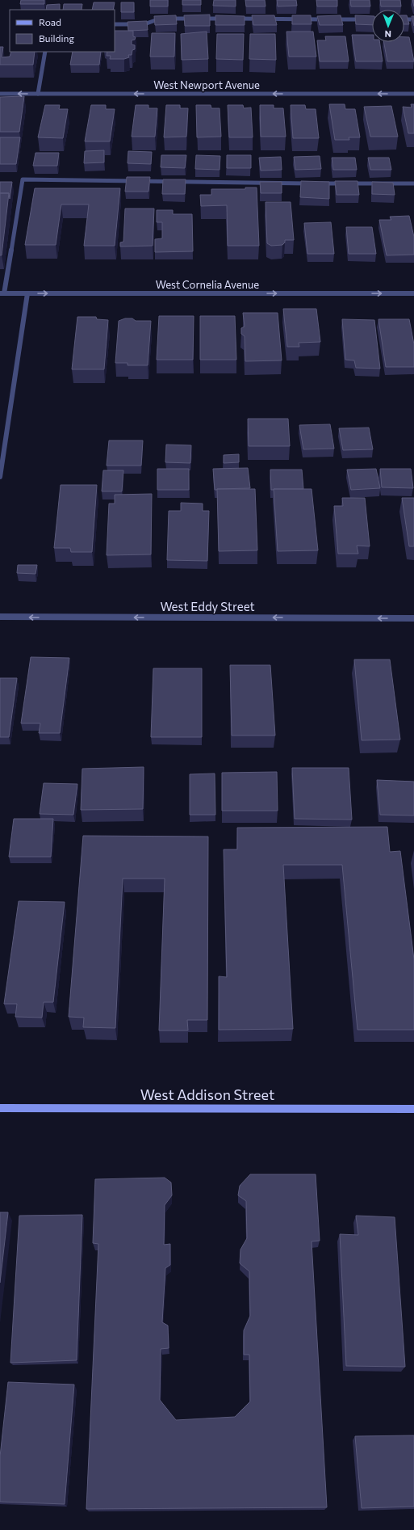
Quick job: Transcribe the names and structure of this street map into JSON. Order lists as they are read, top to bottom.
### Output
{
  "streets": {
    "street": [
      "West Newport Avenue",
      "West Cornelia Avenue",
      "West Eddy Street",
      "West Addison Street"
    ]
  },
  "one_way": ["West Newport Avenue", "West Cornelia Avenue", "West Eddy Street"],
  "legend": ["Road", "Building"],
  "north": "bottom"
}
